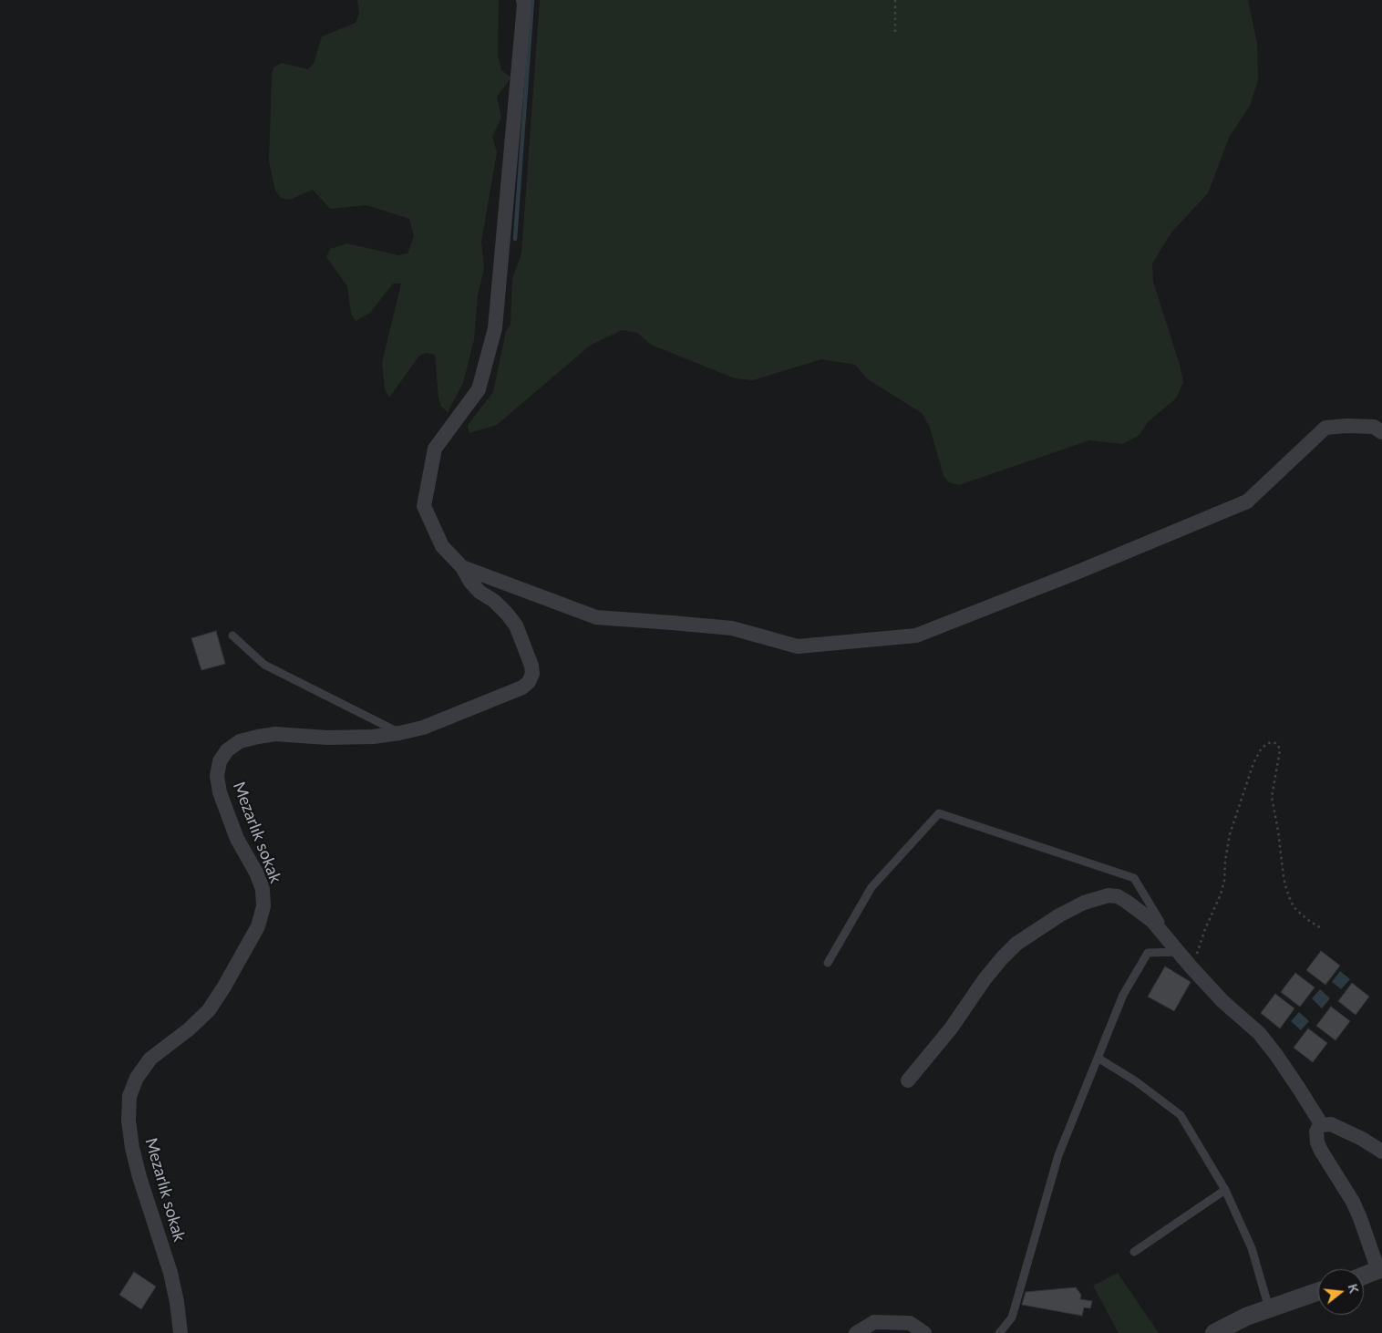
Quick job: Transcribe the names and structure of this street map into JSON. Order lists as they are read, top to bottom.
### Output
{
  "streets": {
    "street": ["Mezarlık sokak"]
  },
  "north": "right"
}
